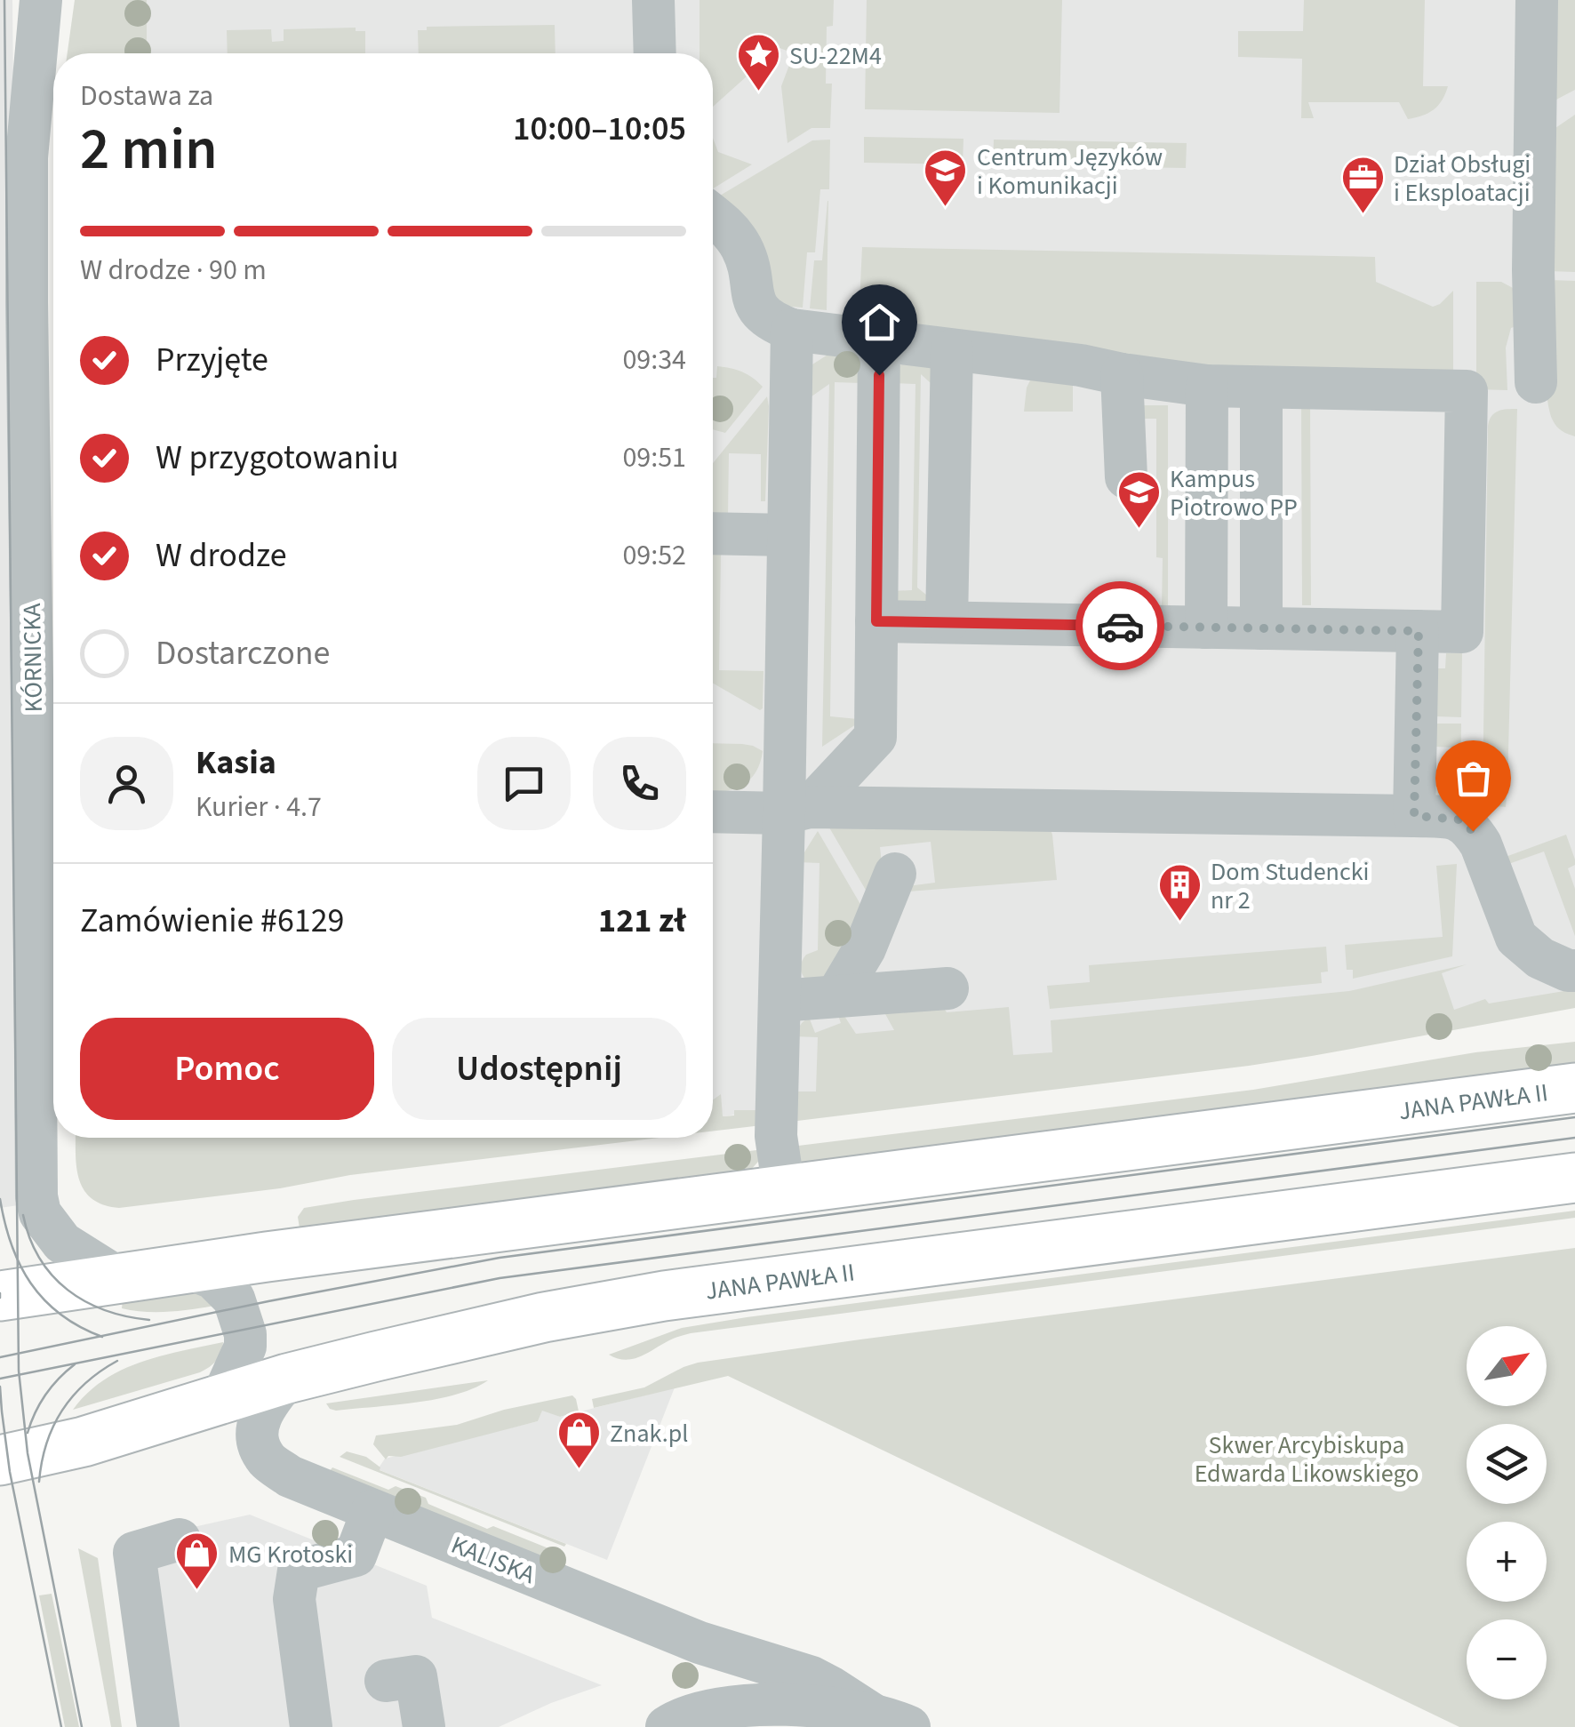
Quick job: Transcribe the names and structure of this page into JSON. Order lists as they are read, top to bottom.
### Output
{
  "streets": {
    "main road": ["JANA PAWŁA II"],
    "street": ["KÓRNICKA", "KALISKA"]
  },
  "crossings": [
    ["KÓRNICKA", "JANA PAWŁA II"],
    ["JANA PAWŁA II", "KALISKA"]
  ],
  "parks": ["Skwer Arcybiskupa Edwarda Likowskiego"],
  "places": {
    "place": ["SU-22M4"],
    "school or university": ["Centrum Języków i Komunikacji", "Kampus Piotrowo PP"],
    "office": ["Dział Obsługi i Eksploatacji"],
    "building": ["Dom Studencki nr 2"],
    "shop": ["Znak.pl", "MG Krotoski"]
  },
  "north": "top right",
  "page": {
    "heading": ["2 min", "Dostawa za", "10:00–10:05"],
    "panel": [
      "Kasia",
      "Kurier · 4.7",
      "Zamówienie #6129",
      "121 zł"
    ],
    "bar": "W drodze · 90 m",
    "list": [
      ["Przyjęte", "09:34"],
      ["W przygotowaniu", "09:51"],
      ["W drodze", "09:52"],
      "Dostarczone"
    ],
    "buttons": ["Pomoc", "Udostępnij"],
    "map_buttons": ["+", "−"]
  }
}
